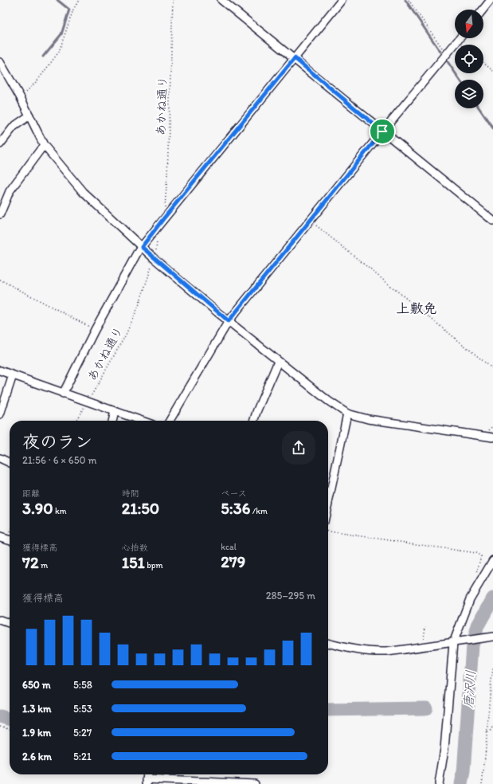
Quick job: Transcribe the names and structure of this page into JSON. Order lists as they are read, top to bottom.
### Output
{
  "streets": {
    "path": ["あかね通り"]
  },
  "districts": ["上敷免"],
  "water": ["唐沢川"],
  "north": "bottom",
  "page": {
    "heading": ["夜のラン", "21:56 · 6 × 650 m"],
    "stats": [
      ["距離", "3.90 km"],
      ["時間", "21:50"],
      ["ペース", "5:36 /km"],
      ["獲得標高", "72 m"],
      ["心拍数", "151 bpm"],
      ["kcal", "279"]
    ],
    "chart": ["獲得標高", "285–295 m"],
    "list": [
      {
        "name": "650 m",
        "note": "5:58"
      },
      {
        "name": "1.3 km",
        "note": "5:53"
      },
      {
        "name": "1.9 km",
        "note": "5:27"
      },
      {
        "name": "2.6 km",
        "note": "5:21"
      }
    ]
  }
}
